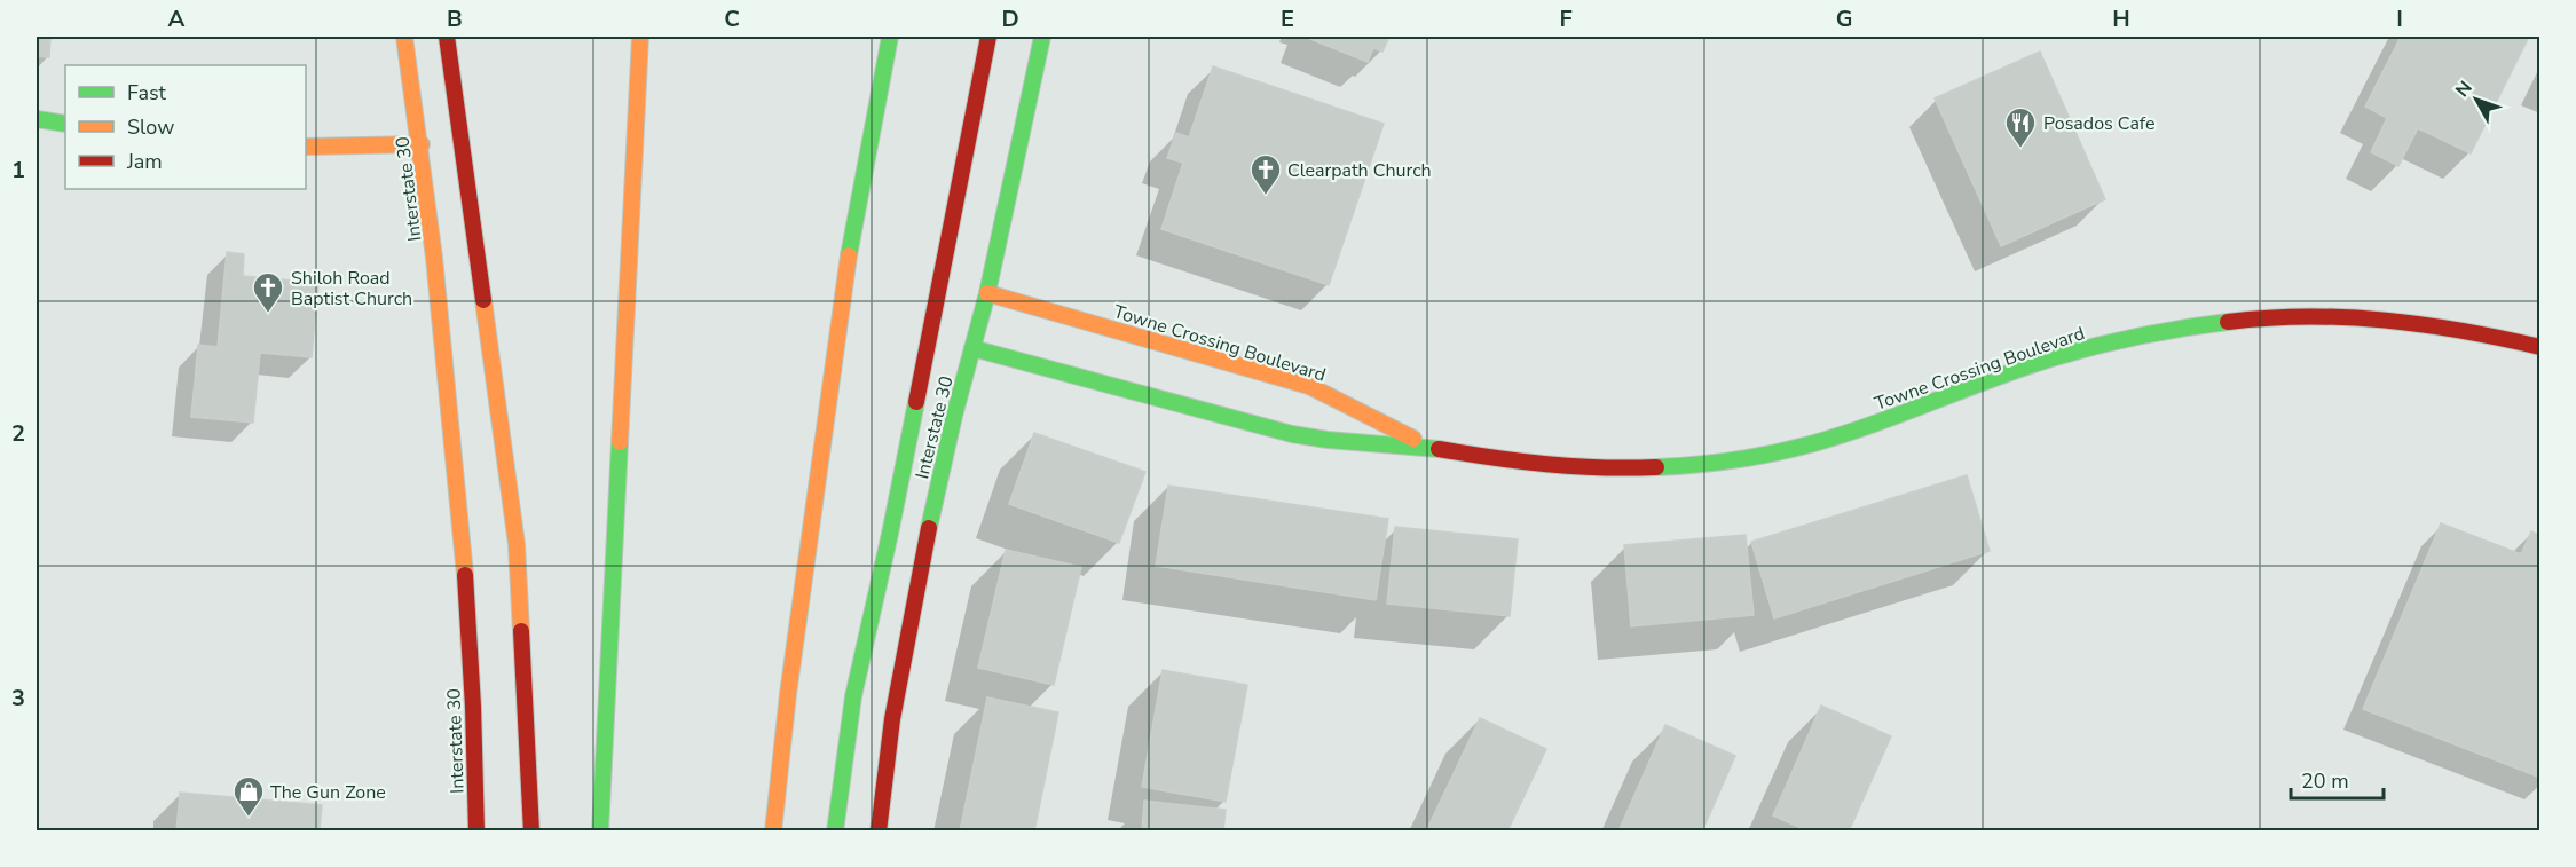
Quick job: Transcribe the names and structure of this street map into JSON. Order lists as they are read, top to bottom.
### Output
{
  "streets": {
    "main road": ["Interstate 30", "Towne Crossing Boulevard"]
  },
  "crossings": [
    ["Interstate 30", "Towne Crossing Boulevard"]
  ],
  "places": {
    "restaurant": ["Posados Cafe"],
    "church": ["Clearpath Church", "Shiloh Road Baptist Church"],
    "shop": ["The Gun Zone"]
  },
  "legend": ["Fast", "Slow", "Jam"],
  "scale_bar": "20 m",
  "north": "top left",
  "grid": {
    "columns": [
      "A",
      "B",
      "C",
      "D",
      "E",
      "F",
      "G",
      "H",
      "I"
    ],
    "rows": ["1", "2", "3"]
  }
}
